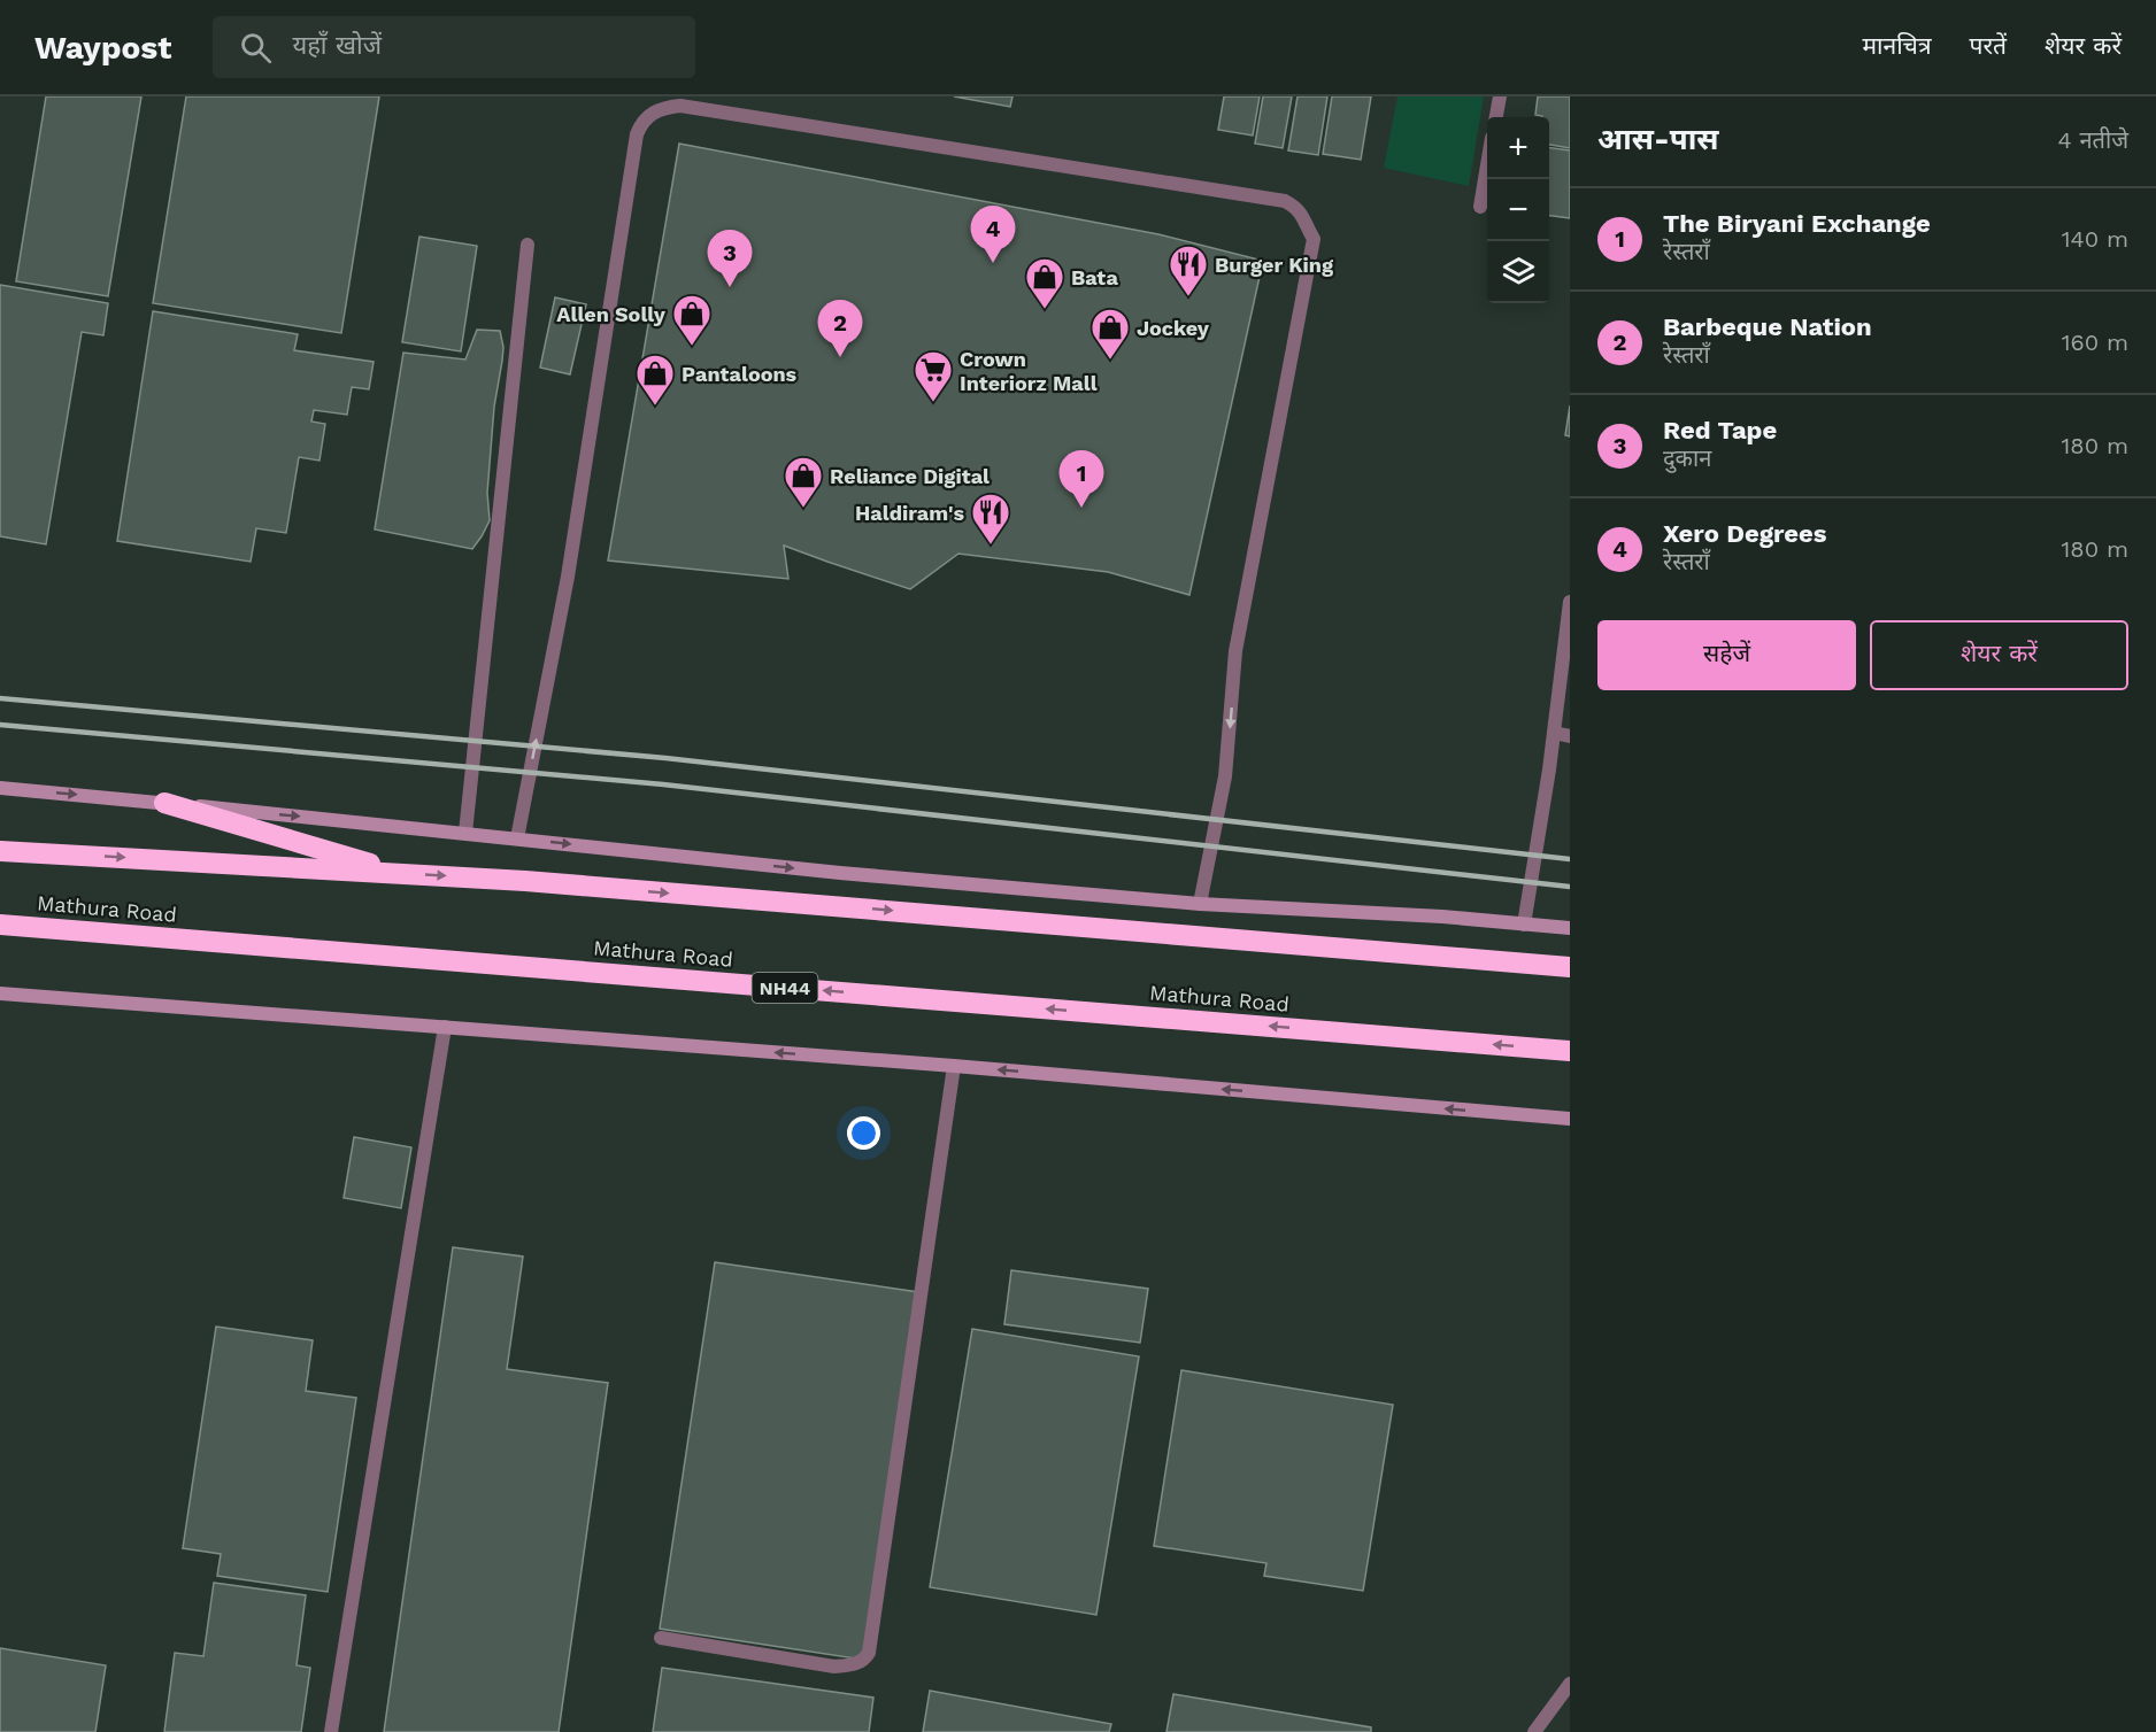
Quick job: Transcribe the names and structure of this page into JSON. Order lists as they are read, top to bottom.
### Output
{
  "streets": {
    "highway": ["Mathura Road", "NH44"]
  },
  "places": {
    "restaurant": ["Burger King", "Haldiram's"],
    "shop": [
      "Bata",
      "Allen Solly",
      "Jockey",
      "Pantaloons",
      "Reliance Digital"
    ],
    "supermarket": ["Crown Interiorz Mall"]
  },
  "page": {
    "header": "Waypost",
    "search": "यहाँ खोजें",
    "nav": ["मानचित्र", "परतें", "शेयर करें"],
    "heading": ["आस-पास", "4 नतीजे"],
    "map_buttons": ["+", "−"],
    "list": [
      {
        "mark": "1",
        "name": "The Biryani Exchange",
        "note": "रेस्तराँ",
        "value": "140 m"
      },
      {
        "mark": "2",
        "name": "Barbeque Nation",
        "note": "रेस्तराँ",
        "value": "160 m"
      },
      {
        "mark": "3",
        "name": "Red Tape",
        "note": "दुकान",
        "value": "180 m"
      },
      {
        "mark": "4",
        "name": "Xero Degrees",
        "note": "रेस्तराँ",
        "value": "180 m"
      }
    ],
    "pins": [
      "4",
      "3",
      "2",
      "1"
    ],
    "buttons": ["सहेजें", "शेयर करें"]
  }
}
